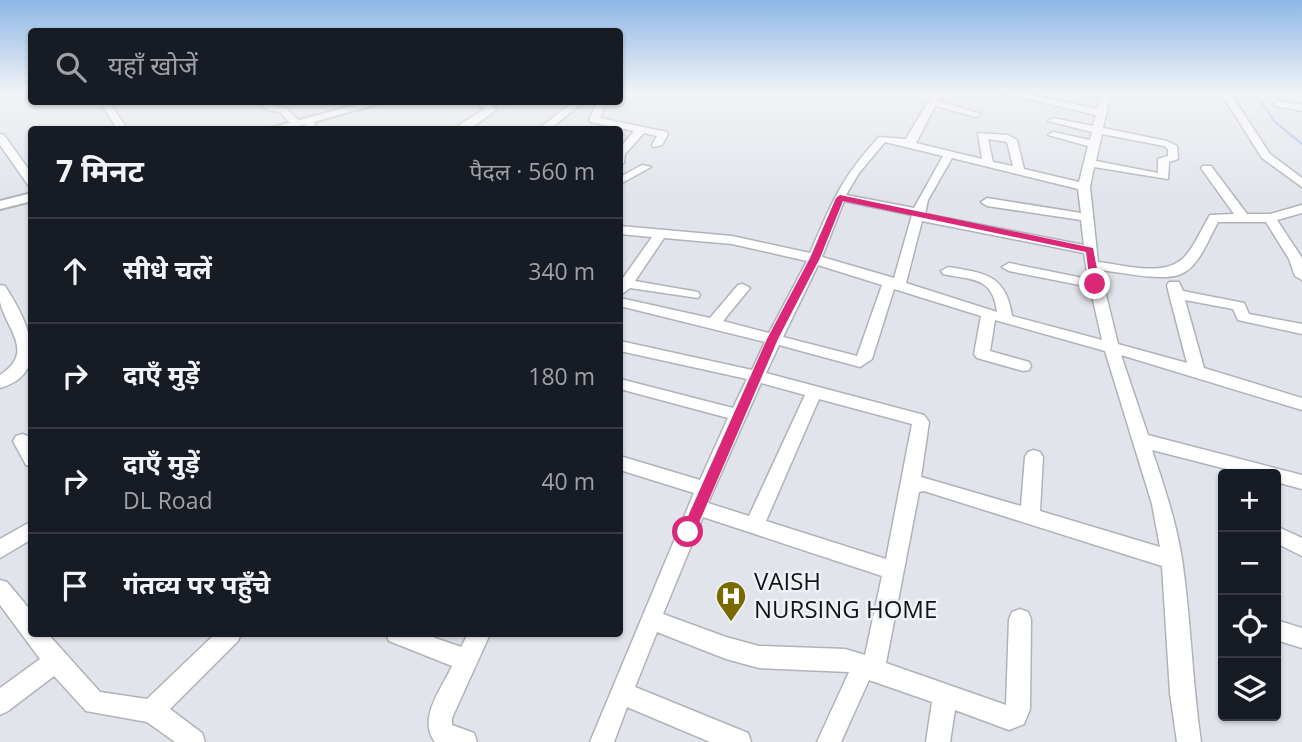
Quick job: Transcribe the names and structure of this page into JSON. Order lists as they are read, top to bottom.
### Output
{
  "places": {
    "hospital": ["VAISH NURSING HOME"]
  },
  "page": {
    "search": "यहाँ खोजें",
    "heading": ["7 मिनट", "पैदल · 560 m"],
    "list": [
      ["सीधे चलें", "340 m"],
      ["दाएँ मुड़ें", "180 m"],
      ["दाएँ मुड़ें", "DL Road", "40 m"],
      "गंतव्य पर पहुँचे"
    ],
    "map_buttons": ["+", "−"]
  }
}
